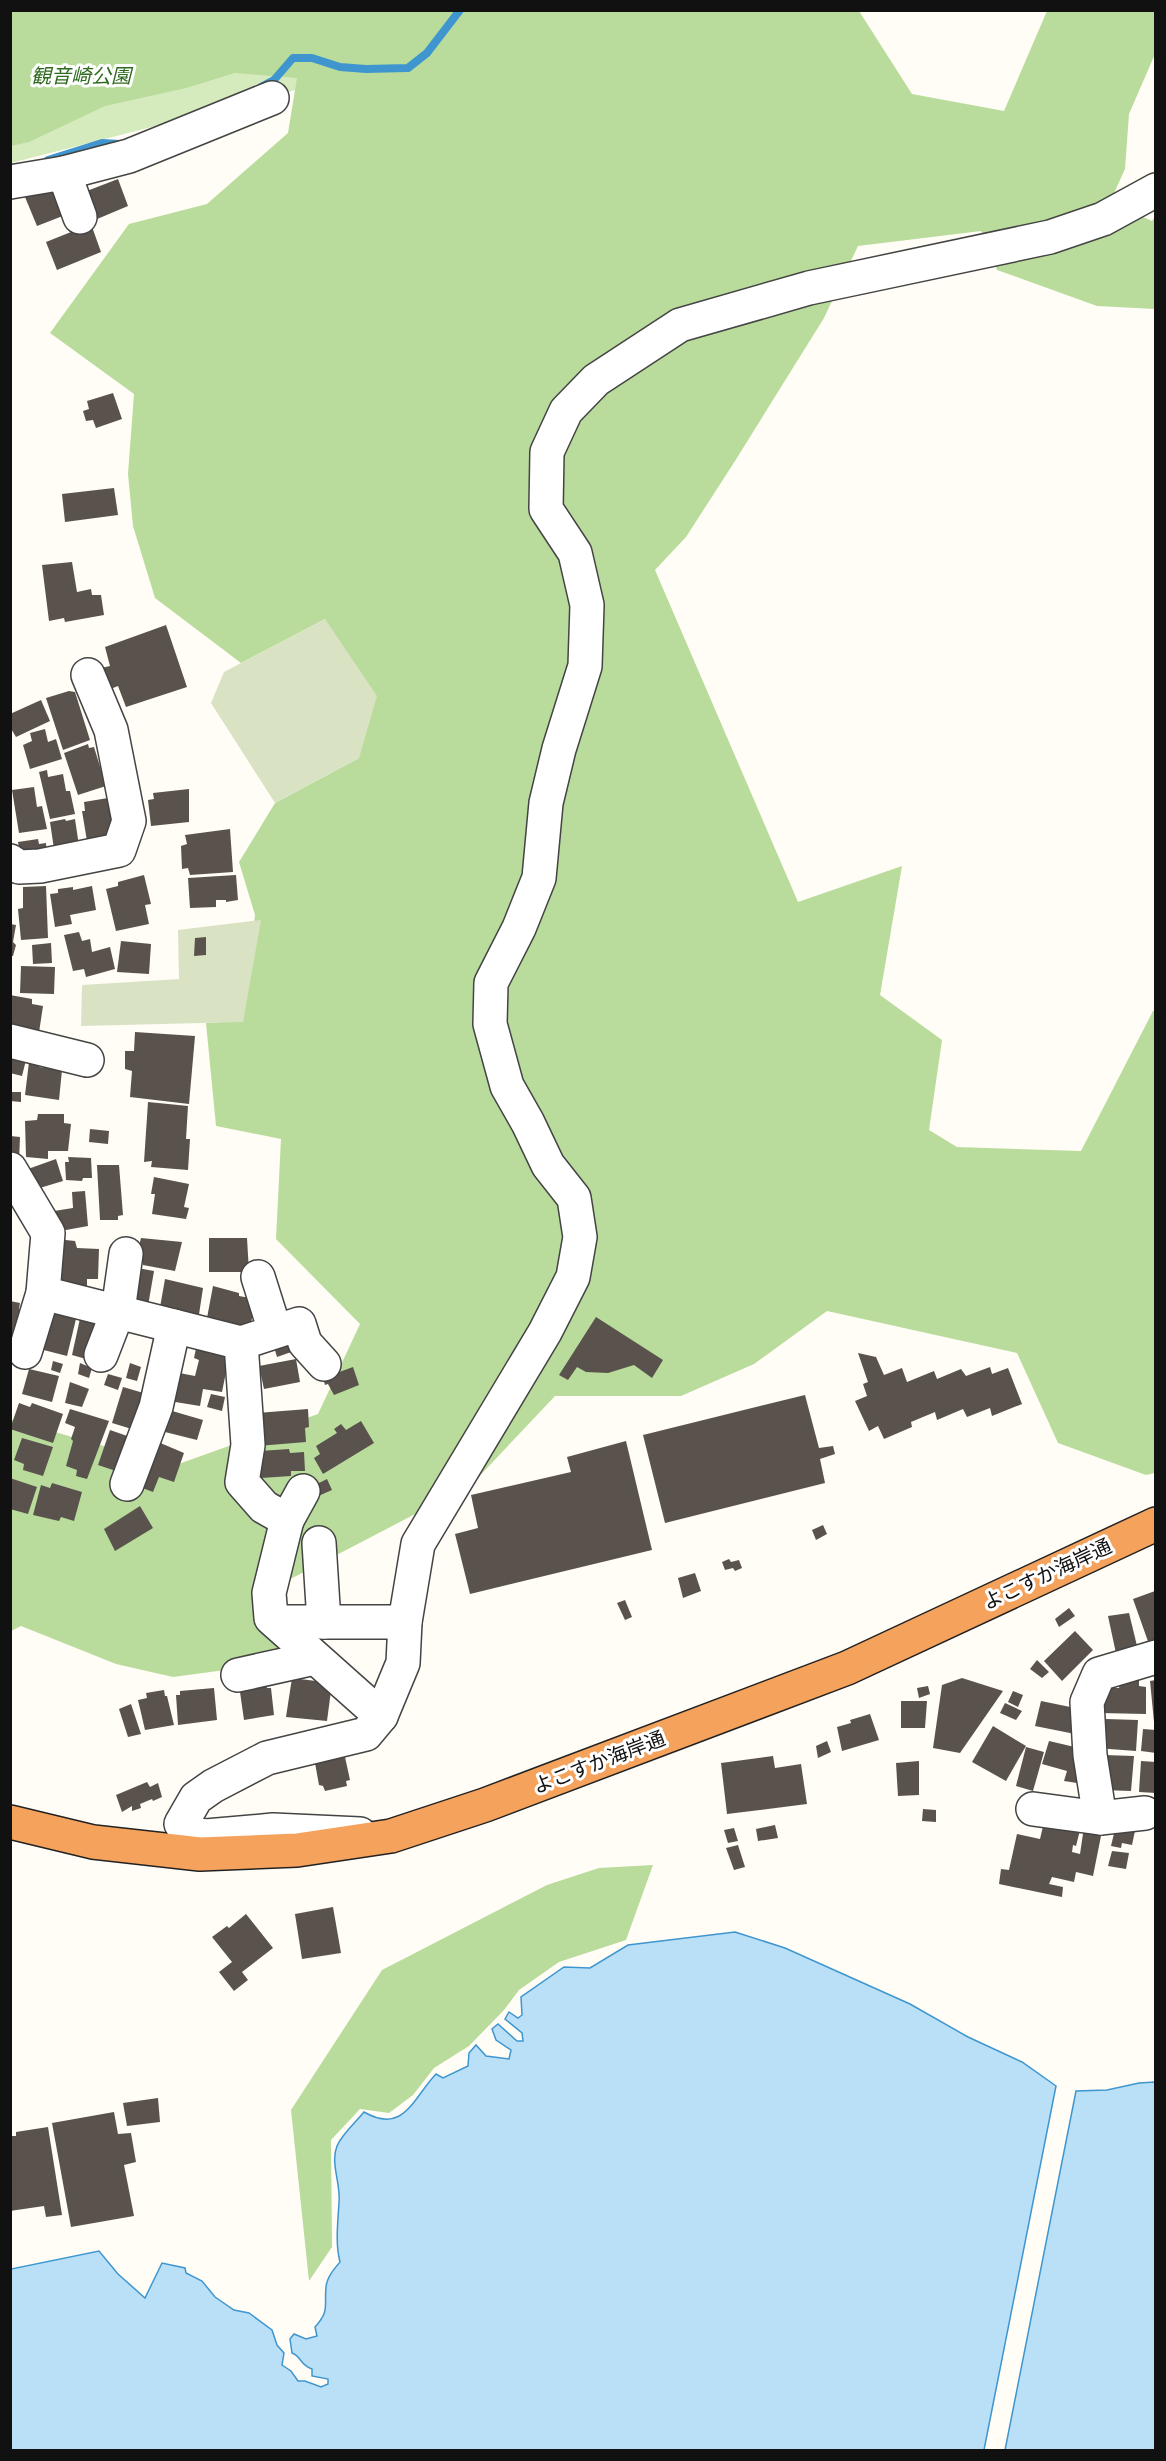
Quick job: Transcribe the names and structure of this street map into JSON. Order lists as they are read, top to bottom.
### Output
{
  "streets": {
    "highway": ["よこすか海岸通"]
  },
  "parks": ["観音崎公園"]
}
